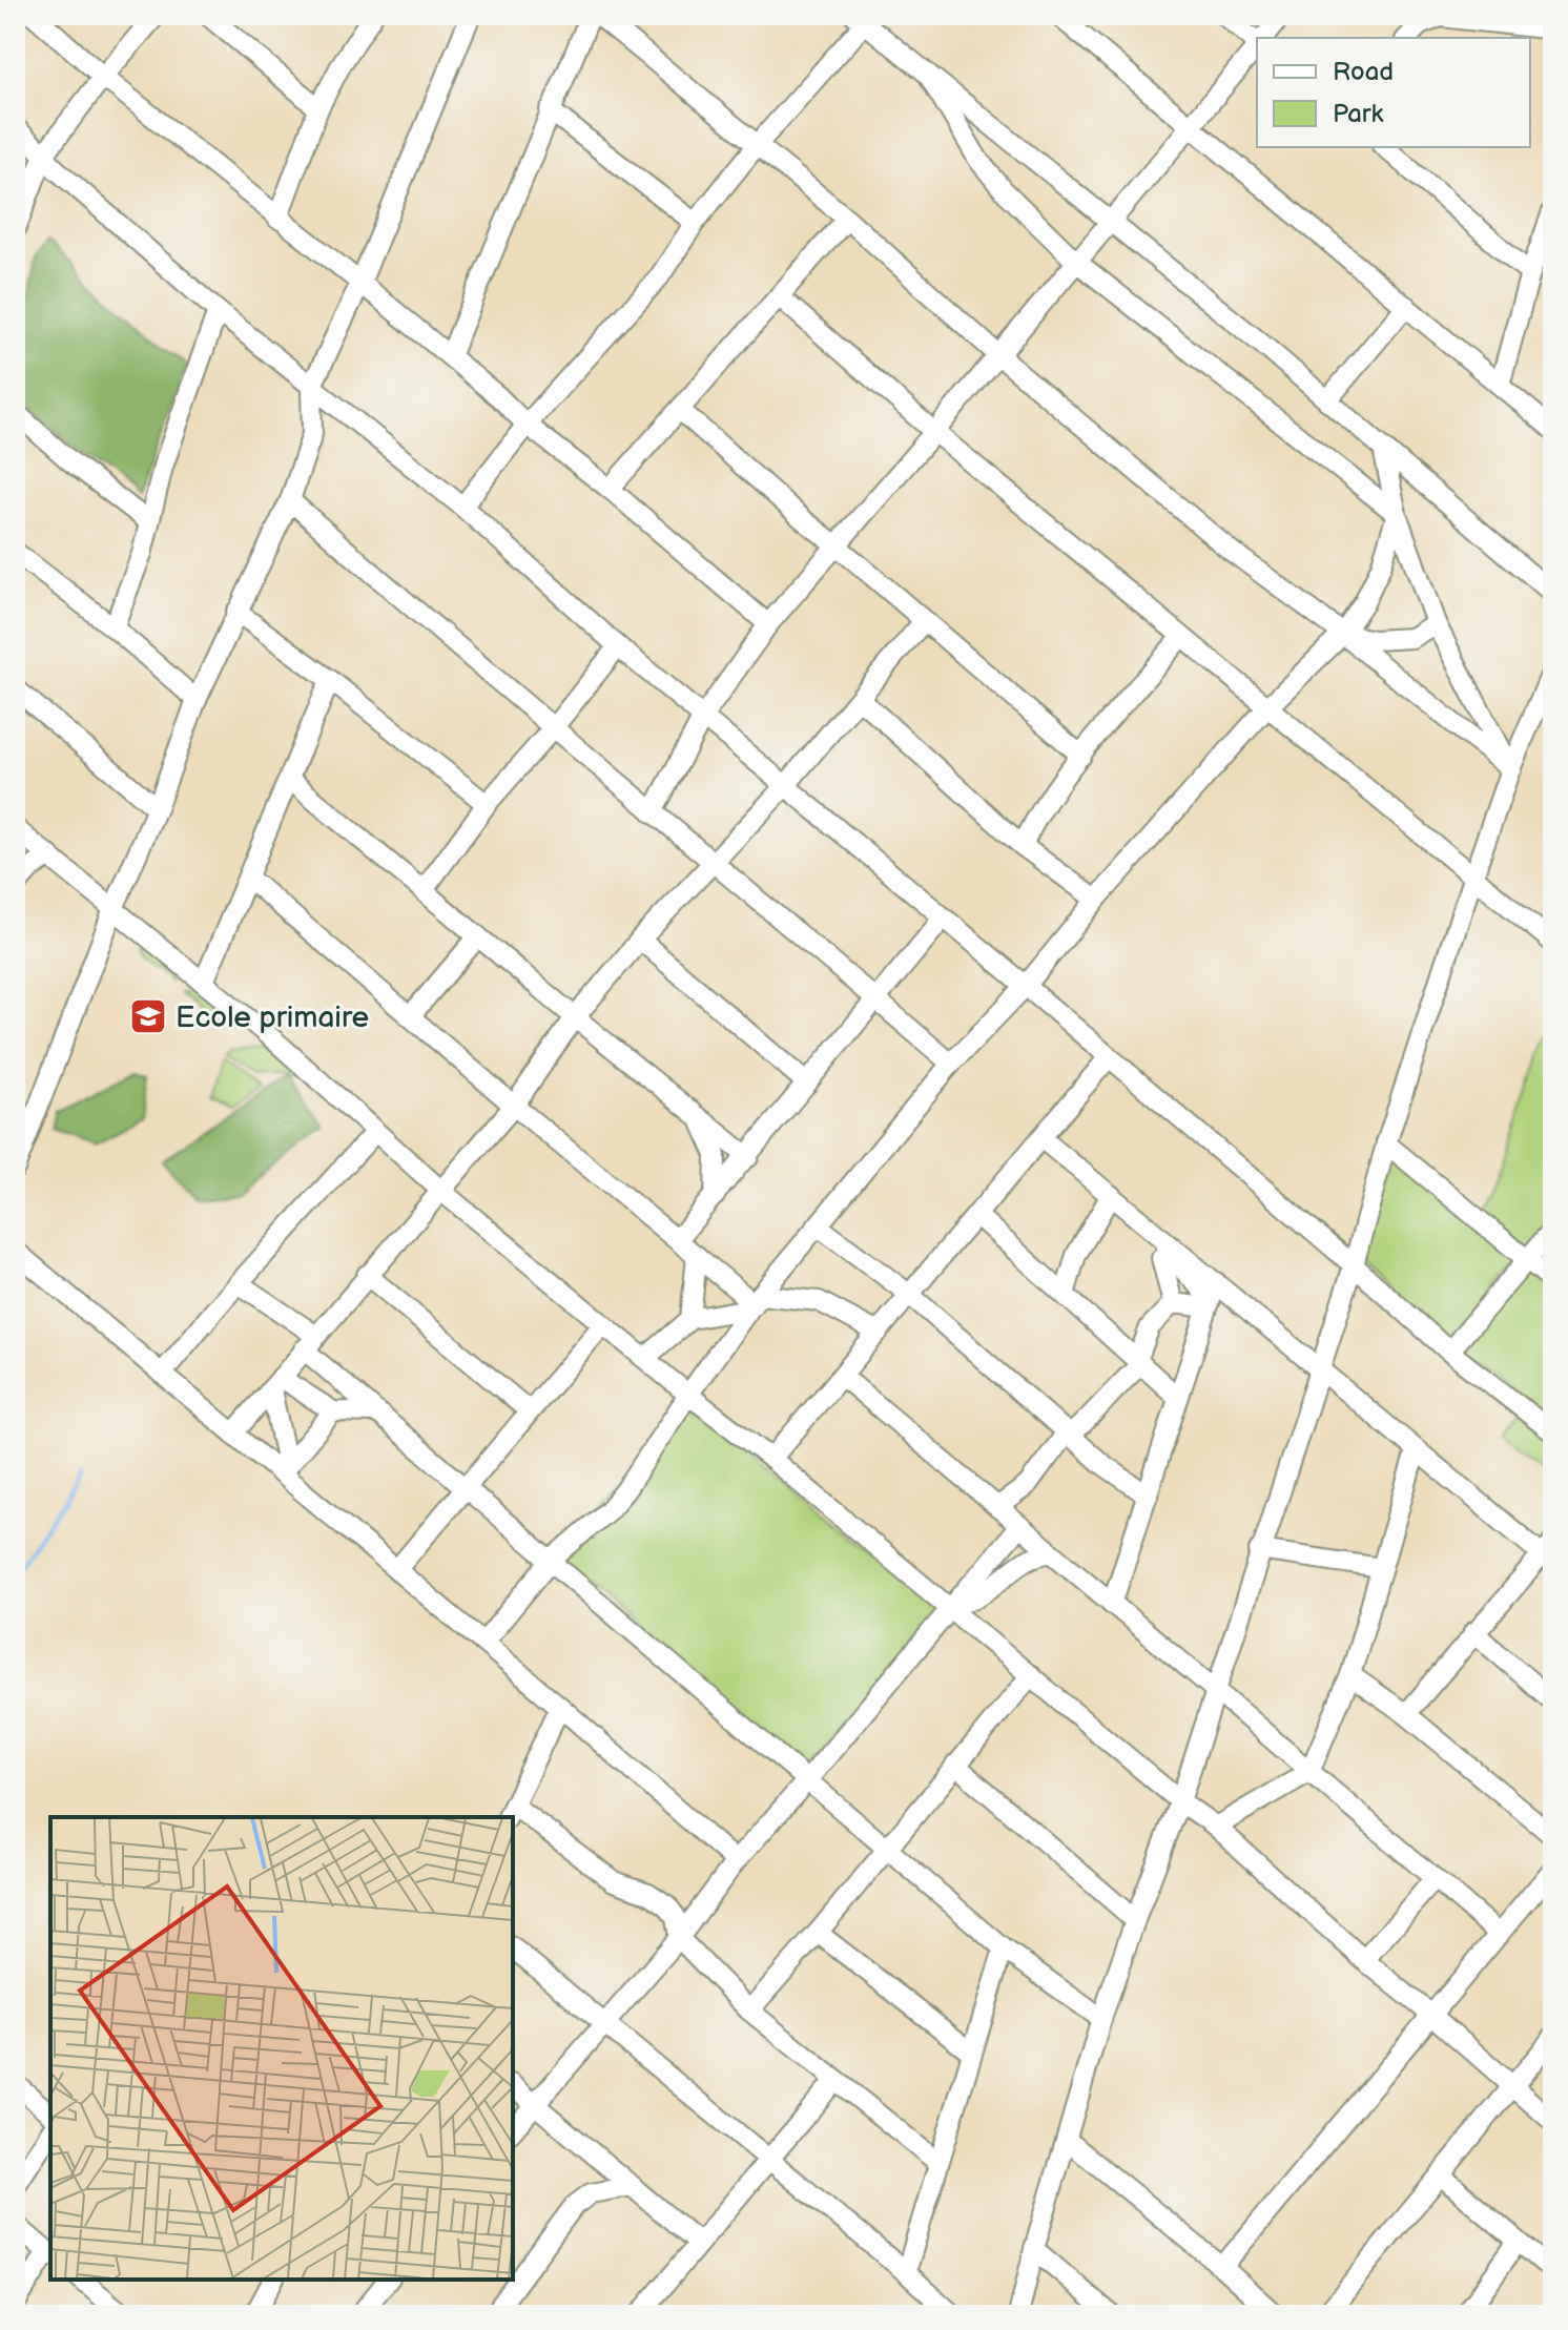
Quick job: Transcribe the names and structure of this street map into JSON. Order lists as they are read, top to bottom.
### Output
{
  "places": {
    "school or university": ["Ecole primaire"]
  },
  "legend": ["Road", "Park"]
}
